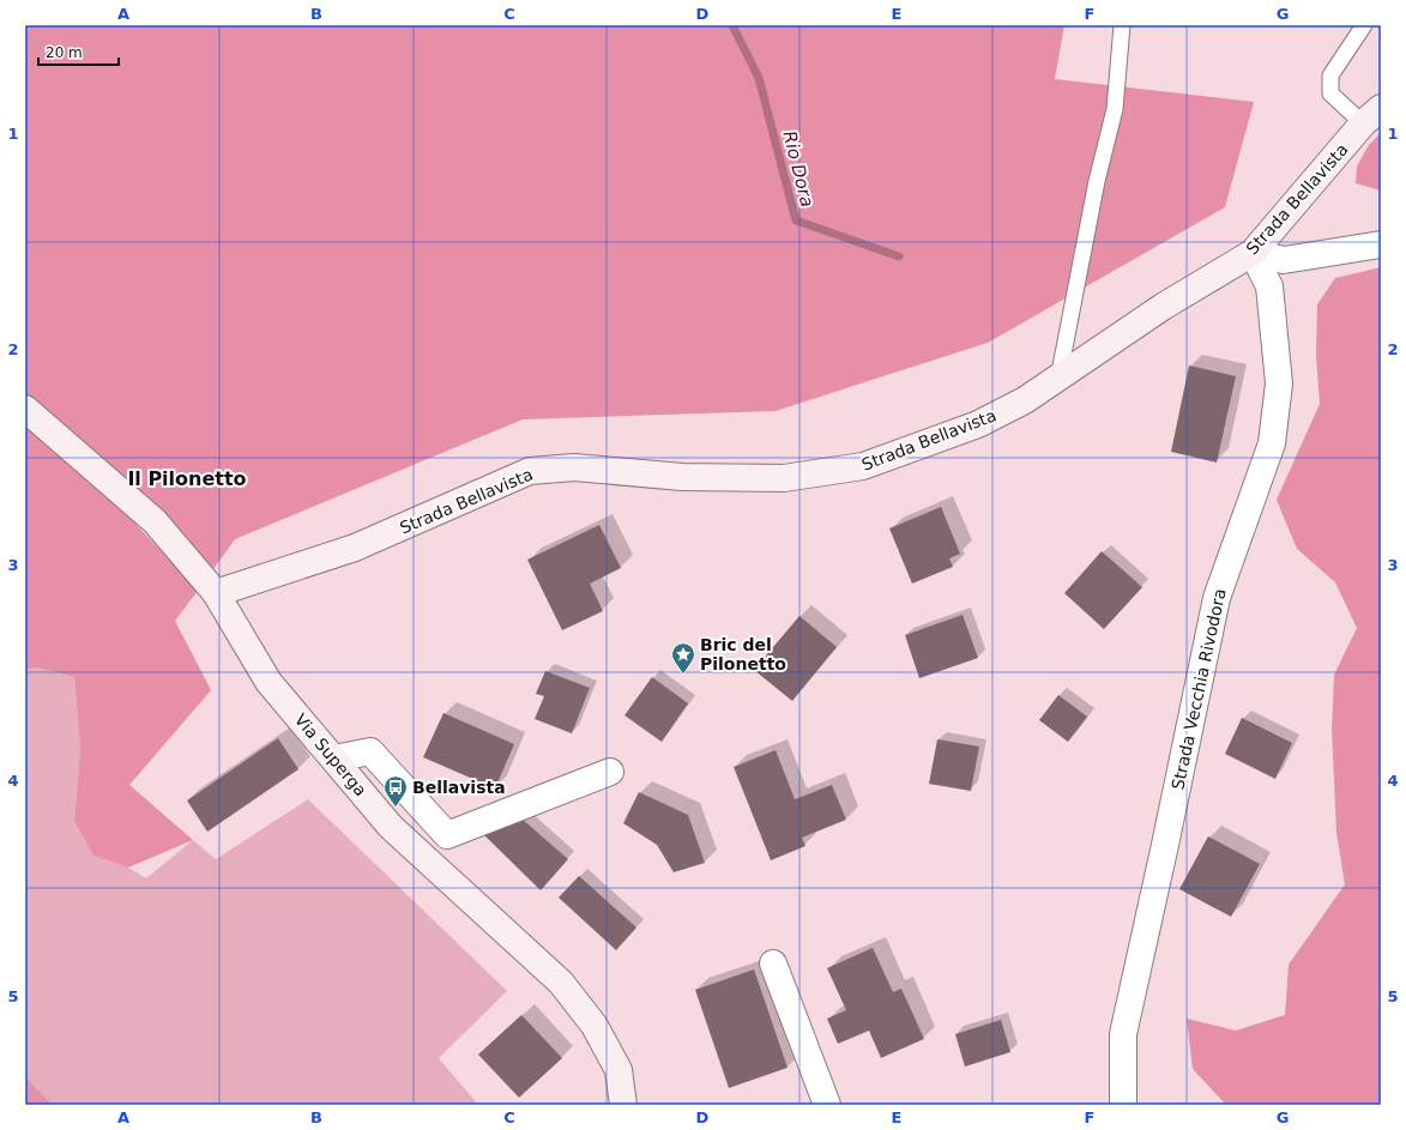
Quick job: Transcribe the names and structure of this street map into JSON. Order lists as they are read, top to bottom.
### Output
{
  "streets": {
    "street": ["Strada Bellavista", "Strada Vecchia Rivodora", "Via Superga"]
  },
  "crossings": [
    ["Strada Bellavista", "Strada Vecchia Rivodora"],
    ["Strada Bellavista", "Via Superga"]
  ],
  "districts": ["Il Pilonetto"],
  "water": ["Rio Dora"],
  "places": {
    "place": ["Bric del Pilonetto"],
    "bus stop": ["Bellavista"]
  },
  "scale_bar": "20 m",
  "grid": {
    "columns": [
      "A",
      "B",
      "C",
      "D",
      "E",
      "F",
      "G"
    ],
    "rows": [
      "1",
      "2",
      "3",
      "4",
      "5"
    ]
  }
}
